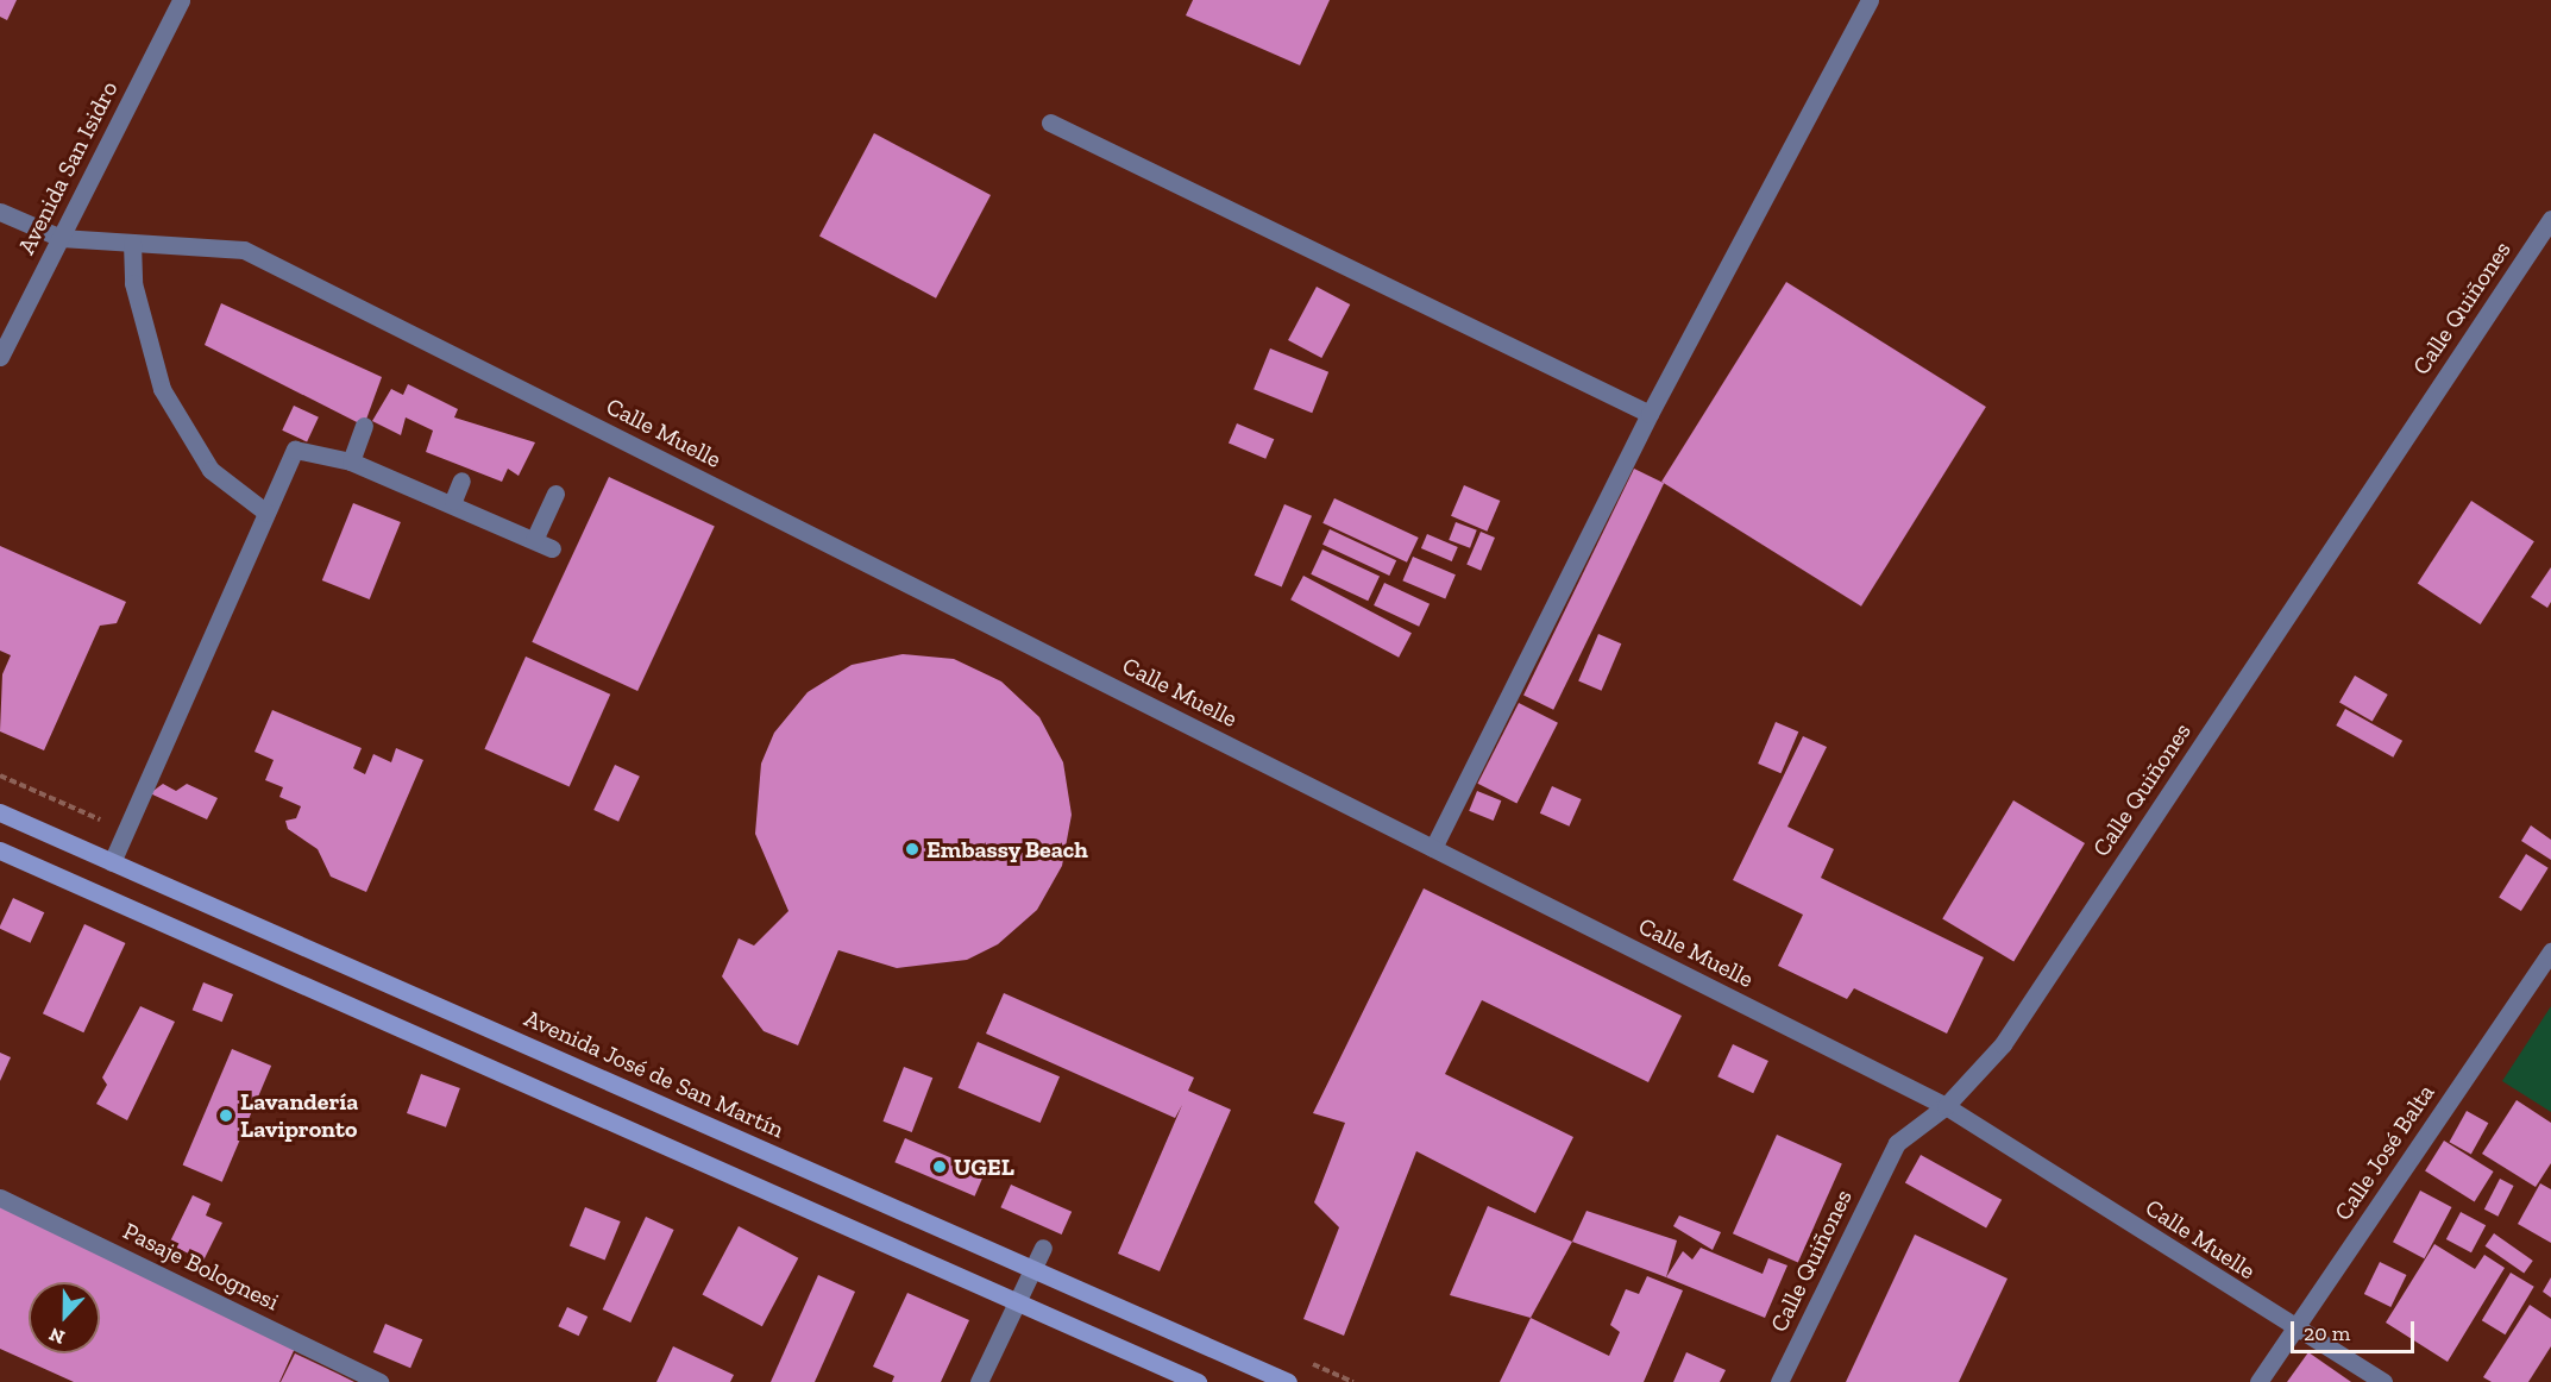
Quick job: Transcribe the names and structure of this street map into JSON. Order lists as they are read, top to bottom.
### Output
{
  "streets": {
    "main road": ["Avenida José de San Martín"],
    "street": [
      "Avenida San Isidro",
      "Calle Quiñones",
      "Calle Muelle",
      "Calle José Balta",
      "Pasaje Bolognesi"
    ]
  },
  "crossings": [
    ["Avenida San Isidro", "Calle Muelle"],
    ["Calle Quiñones", "Calle Muelle"],
    ["Calle Muelle", "Calle José Balta"]
  ],
  "places": ["Embassy Beach", "Lavandería Lavipronto", "UGEL"],
  "scale_bar": "20 m",
  "north": "bottom"
}
